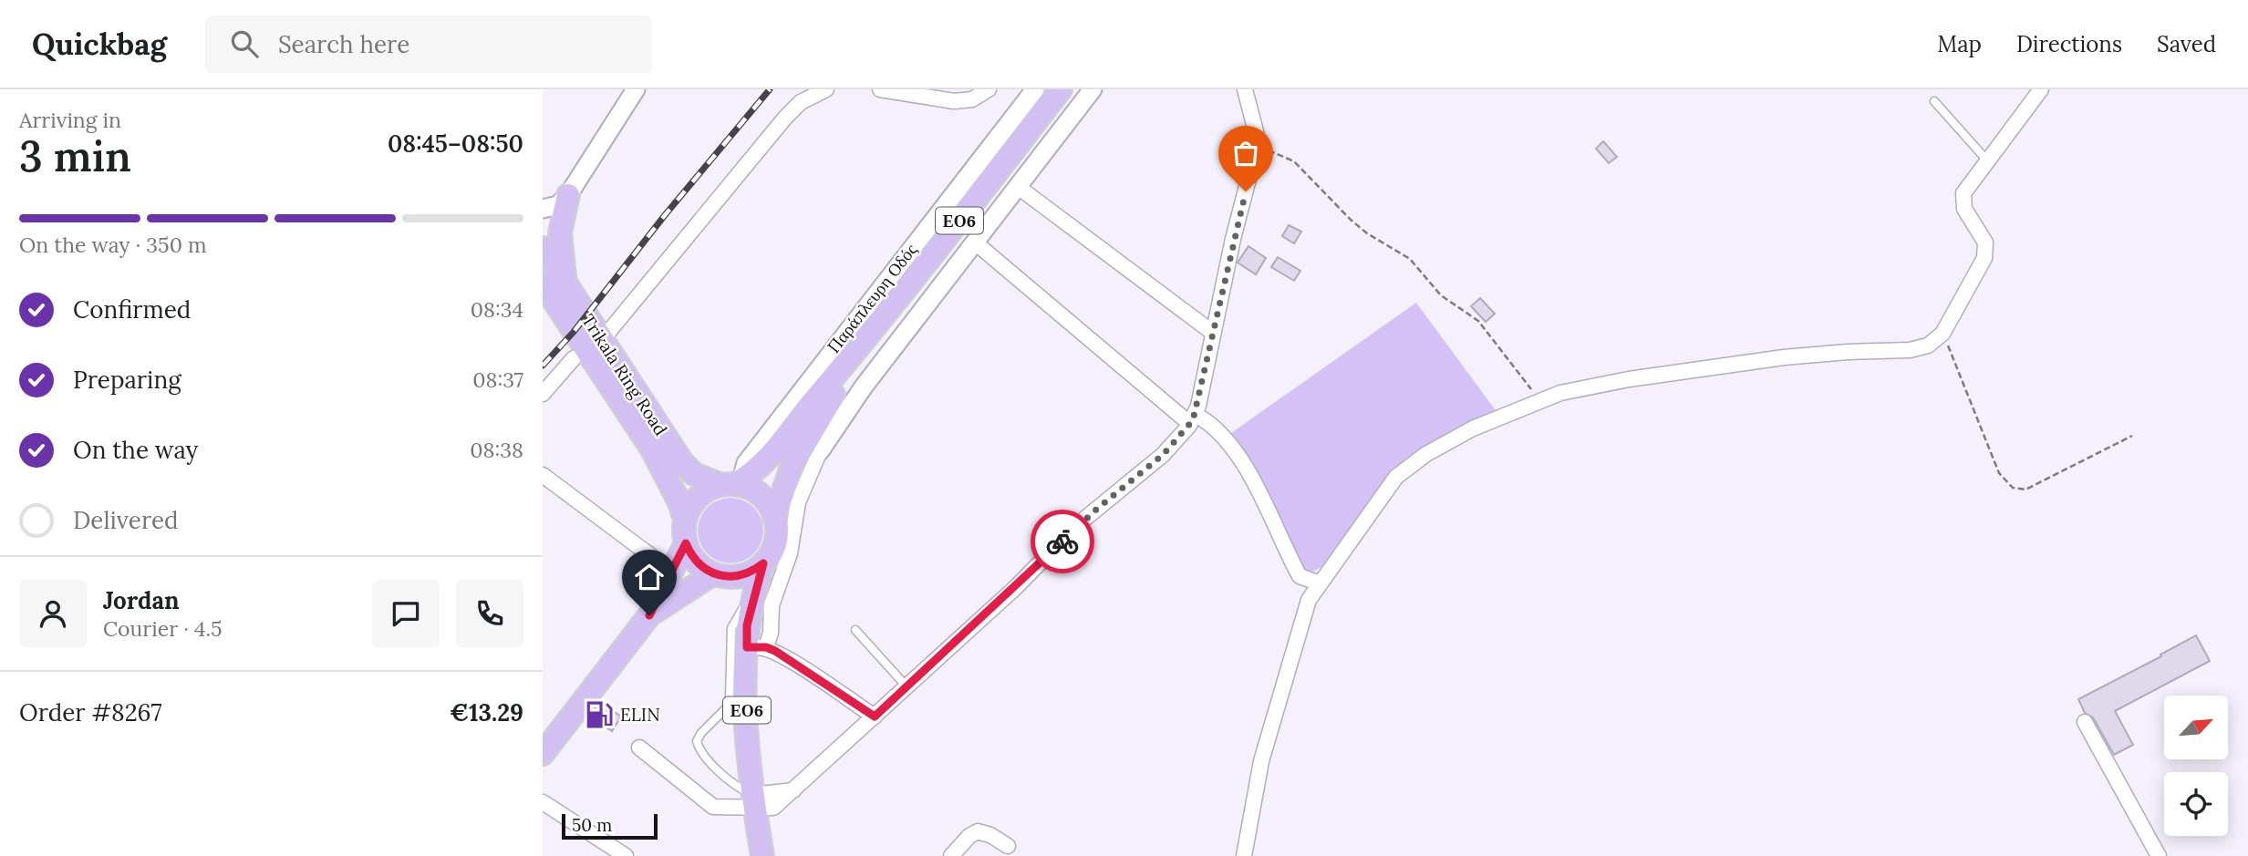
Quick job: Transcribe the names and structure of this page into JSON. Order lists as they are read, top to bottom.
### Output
{
  "streets": {
    "main road": ["ΕΟ6", "Trikala Ring Road"],
    "street": ["Παράπλευρη Οδός"]
  },
  "crossings": [
    ["ΕΟ6", "Παράπλευρη Οδός"],
    ["ΕΟ6", "Trikala Ring Road"],
    ["Παράπλευρη Οδός", "Trikala Ring Road"]
  ],
  "places": {
    "fuel station": ["ELIN"]
  },
  "scale_bar": "50 m",
  "north": "top right",
  "page": {
    "header": "Quickbag",
    "search": "Search here",
    "nav": ["Map", "Directions", "Saved"],
    "heading": ["3 min", "Arriving in", "08:45–08:50"],
    "panel": [
      "Jordan",
      "Courier · 4.5",
      "Order #8267",
      "€13.29"
    ],
    "bar": "On the way · 350 m",
    "list": [
      ["Confirmed", "08:34"],
      ["Preparing", "08:37"],
      ["On the way", "08:38"],
      "Delivered"
    ],
    "scale": "50 m"
  }
}
